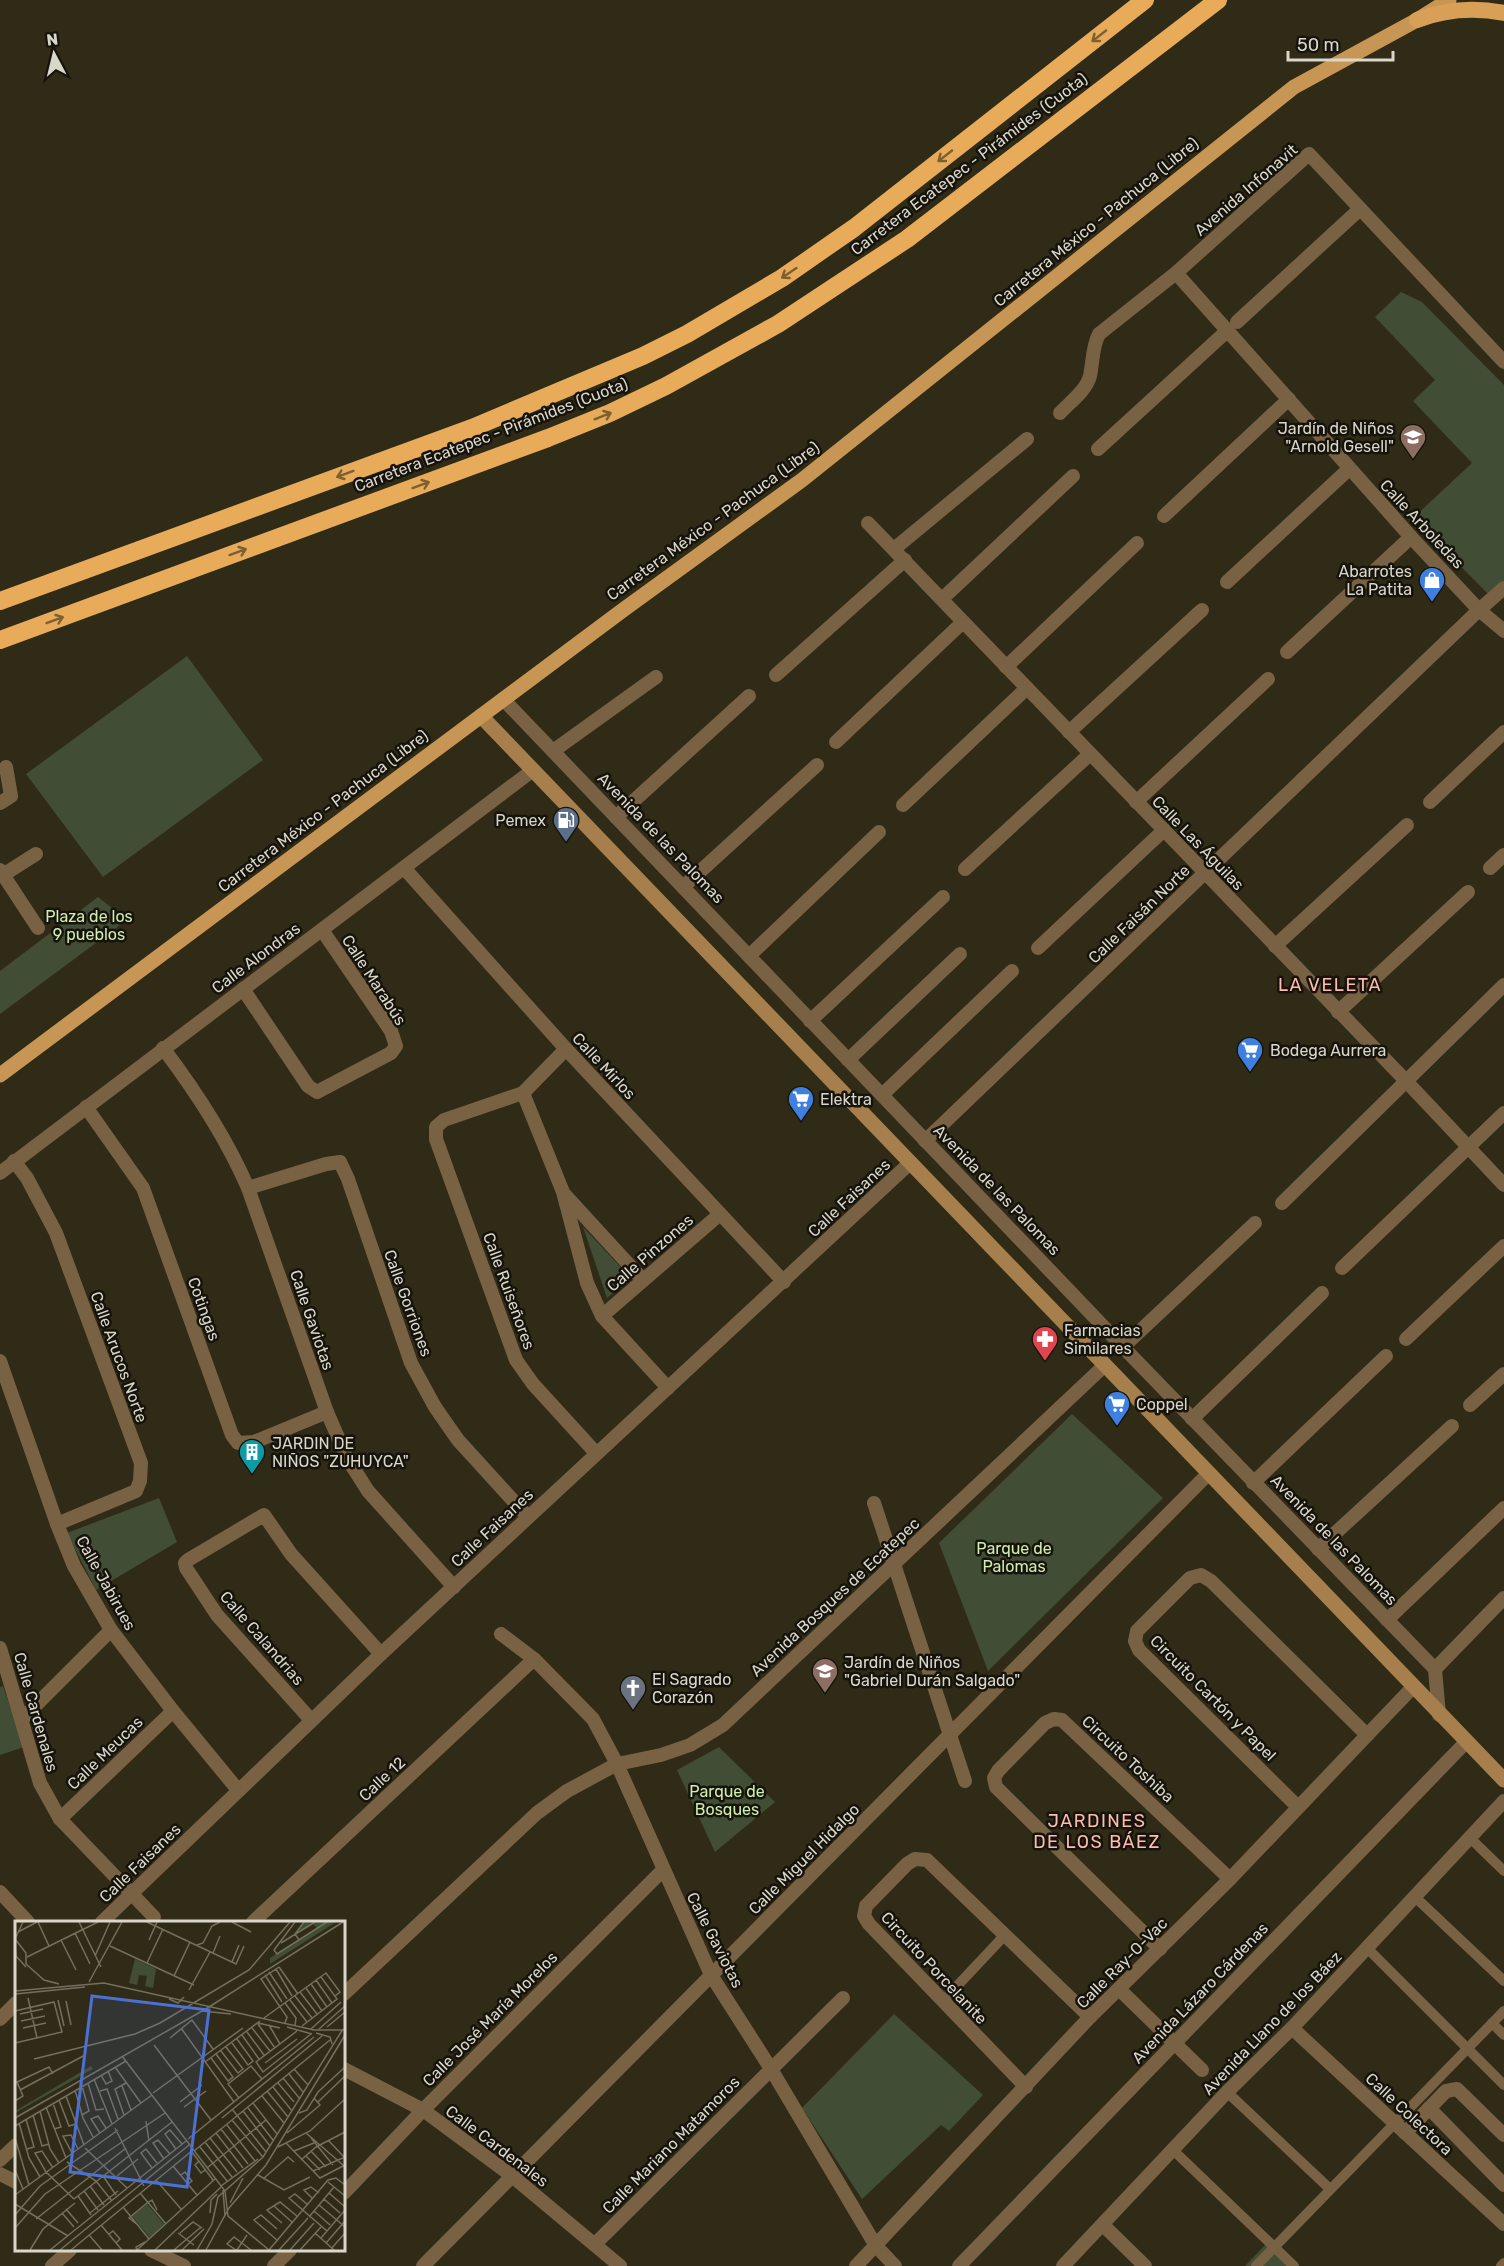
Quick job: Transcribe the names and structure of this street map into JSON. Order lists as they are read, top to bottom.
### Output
{
  "streets": {
    "highway": ["Carretera Ecatepec - Pirámides (Cuota)"],
    "main road": ["Carretera México - Pachuca (Libre)"],
    "street": [
      "Avenida Infonavit",
      "Calle Arboledas",
      "Avenida de las Palomas",
      "Calle Las Águilas",
      "Calle Faisán Norte",
      "Calle Alondras",
      "Calle Marabús",
      "Calle Mirlos",
      "Calle Faisanes",
      "Calle Pinzones",
      "Calle Ruiseñores",
      "Calle Gorriones",
      "Cotingas",
      "Calle Gaviotas",
      "Calle Arucos Norte",
      "Calle Jabirues",
      "Avenida Bosques de Ecatepec",
      "Calle Calandrias",
      "Circuito Cartón y Papel",
      "Calle Cardenales",
      "Calle Meucas",
      "Circuito Toshiba",
      "Calle 12",
      "Calle Miguel Hidalgo",
      "Calle Ray-O-Vac",
      "Circuito Porcelanite",
      "Avenida Lázaro Cárdenas",
      "Calle José María Morelos",
      "Avenida Llano de los Báez",
      "Calle Colectora",
      "Calle Mariano Matamoros"
    ]
  },
  "crossings": [
    ["Avenida Infonavit", "Calle Arboledas"],
    ["Carretera México - Pachuca (Libre)", "Avenida de las Palomas"],
    ["Calle Arboledas", "Calle Faisán Norte"],
    ["Avenida de las Palomas", "Calle Faisán Norte"],
    ["Calle Las Águilas", "Calle Faisán Norte"],
    ["Calle Alondras", "Calle Marabús"],
    ["Calle Alondras", "Calle Mirlos"],
    ["Calle Alondras", "Cotingas"],
    ["Calle Alondras", "Calle Gaviotas"],
    ["Calle Alondras", "Calle Arucos Norte"],
    ["Calle Mirlos", "Calle Faisanes"],
    ["Calle Mirlos", "Calle Pinzones"],
    ["Calle Faisanes", "Calle Ruiseñores"],
    ["Calle Faisanes", "Calle Gorriones"],
    ["Calle Faisanes", "Calle Gaviotas"],
    ["Calle Faisanes", "Calle Jabirues"],
    ["Calle Faisanes", "Calle Calandrias"],
    ["Calle Faisanes", "Calle Cardenales"],
    ["Calle Gorriones", "Calle Gaviotas"],
    ["Cotingas", "Calle Gaviotas"],
    ["Calle Gaviotas", "Avenida Bosques de Ecatepec"],
    ["Calle Gaviotas", "Calle 12"],
    ["Calle Gaviotas", "Calle Miguel Hidalgo"],
    ["Calle Gaviotas", "Calle Ray-O-Vac"],
    ["Calle Gaviotas", "Calle José María Morelos"],
    ["Calle Gaviotas", "Calle Mariano Matamoros"],
    ["Calle Arucos Norte", "Calle Jabirues"],
    ["Calle Jabirues", "Calle Meucas"],
    ["Circuito Cartón y Papel", "Calle Ray-O-Vac"],
    ["Calle Cardenales", "Calle Meucas"],
    ["Calle Cardenales", "Calle Miguel Hidalgo"],
    ["Calle Cardenales", "Calle José María Morelos"],
    ["Calle Cardenales", "Calle Mariano Matamoros"],
    ["Circuito Toshiba", "Calle Ray-O-Vac"],
    ["Calle Ray-O-Vac", "Circuito Porcelanite"],
    ["Avenida Llano de los Báez", "Calle Colectora"]
  ],
  "districts": ["LA VELETA", "JARDINES DE LOS BÁEZ"],
  "parks": ["Plaza de los 9 pueblos", "Parque de Palomas", "Parque de Bosques"],
  "places": {
    "school or university": ["Jardín de Niños \"Arnold Gesell\"", "Jardín de Niños \"Gabriel Durán Salgado\""],
    "shop": ["Abarrotes La Patita"],
    "fuel station": ["Pemex"],
    "supermarket": ["Bodega Aurrera", "Elektra", "Coppel"],
    "pharmacy": ["Farmacias Similares"],
    "building": ["JARDIN DE NIÑOS \"ZUHUYCA\""],
    "church": ["El Sagrado Corazón"]
  },
  "scale_bar": "50 m",
  "north": "top"
}
